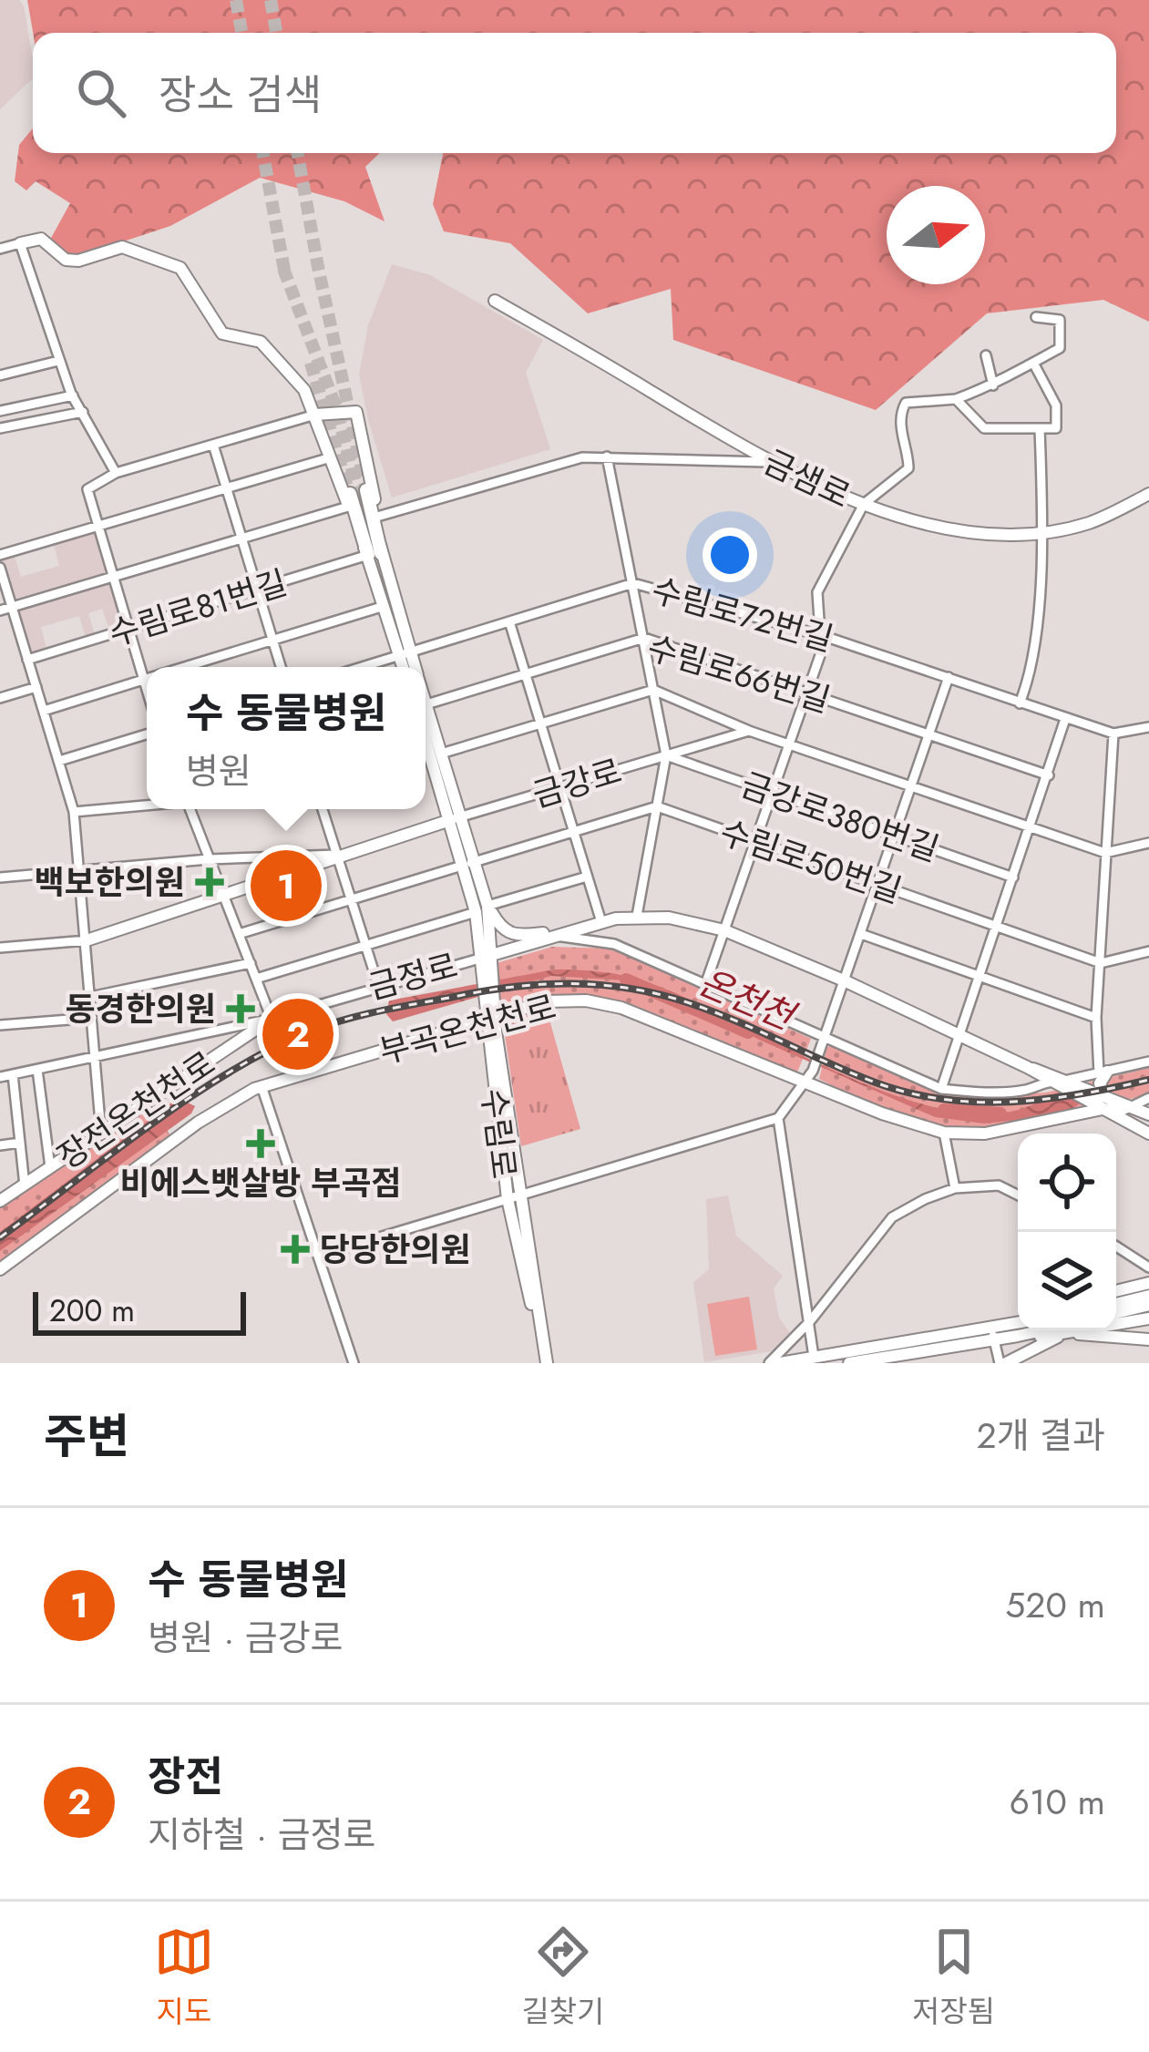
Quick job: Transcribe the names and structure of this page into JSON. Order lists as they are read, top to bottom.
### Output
{
  "streets": {
    "main road": [
      "금샘로",
      "금강로",
      "금정로",
      "부곡온천천로",
      "장전온천천로",
      "수림로"
    ],
    "street": [
      "수림로81번길",
      "수림로72번길",
      "수림로66번길",
      "금강로380번길",
      "수림로50번길"
    ]
  },
  "crossings": [
    ["수림로81번길", "수림로"],
    ["수림로72번길", "수림로"],
    ["금강로", "금강로380번길"],
    ["금강로", "수림로"],
    ["금정로", "부곡온천천로"],
    ["금정로", "장전온천천로"],
    ["금정로", "수림로"],
    ["부곡온천천로", "수림로"]
  ],
  "water": ["온천천"],
  "places": {
    "health": [
      "백보한의원",
      "동경한의원",
      "비에스뱃살방 부곡점",
      "당당한의원"
    ]
  },
  "scale_bar": "200 m",
  "north": "right",
  "page": {
    "search": "장소 검색",
    "popup": ["수 동물병원", "병원"],
    "pins": ["1", "2"],
    "scale": "200 m",
    "heading": ["주변", "2개 결과"],
    "list": [
      {
        "mark": "1",
        "name": "수 동물병원",
        "note": "병원 · 금강로",
        "value": "520 m"
      },
      {
        "mark": "2",
        "name": "장전",
        "note": "지하철 · 금정로",
        "value": "610 m"
      }
    ],
    "nav": ["지도", "길찾기", "저장됨"]
  }
}
